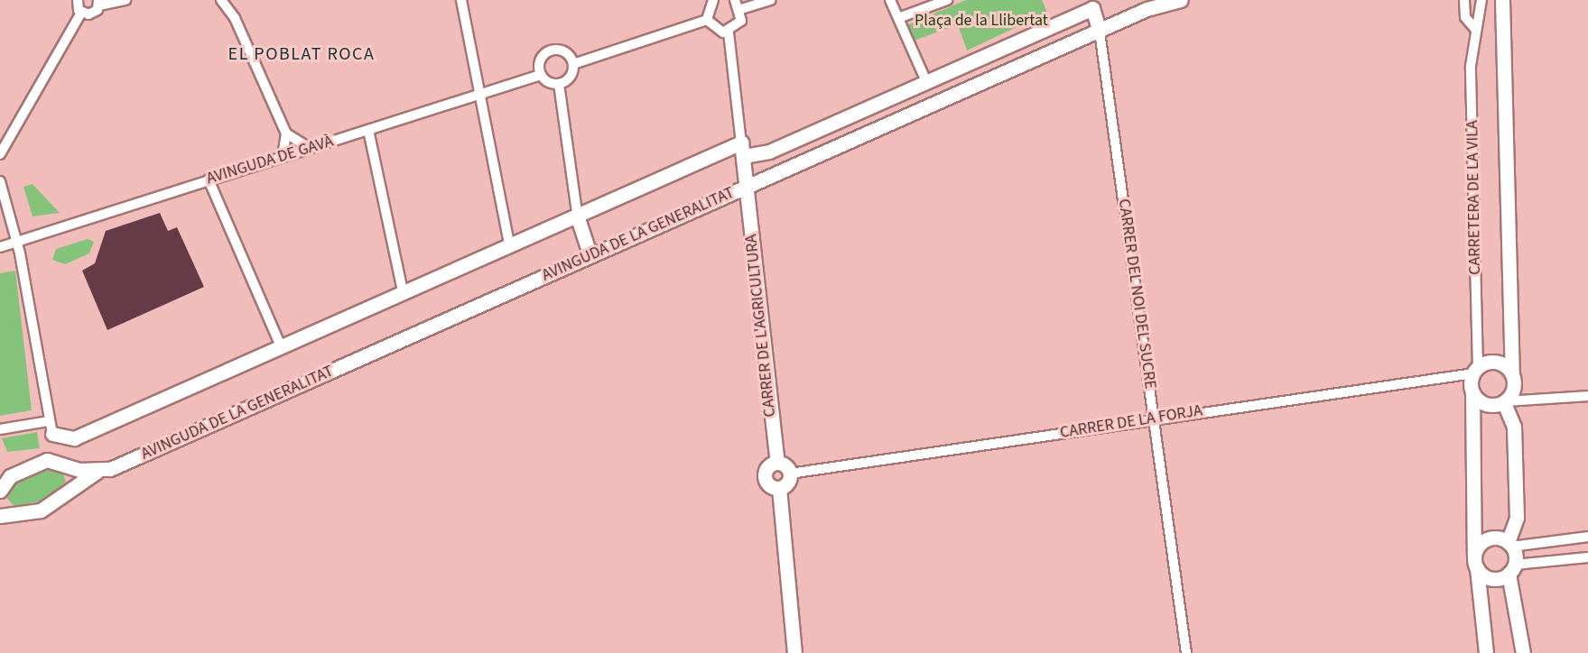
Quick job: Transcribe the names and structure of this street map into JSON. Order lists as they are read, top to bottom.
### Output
{
  "streets": {
    "street": [
      "AVINGUDA DE GAVÀ",
      "CARRETERA DE LA VILA",
      "AVINGUDA DE LA GENERALITAT",
      "CARRER DEL NOI DEL SUCRE",
      "CARRER DE L'AGRICULTURA",
      "CARRER DE LA FORJA"
    ]
  },
  "crossings": [
    ["CARRETERA DE LA VILA", "CARRER DE LA FORJA"],
    ["AVINGUDA DE LA GENERALITAT", "CARRER DEL NOI DEL SUCRE"],
    ["AVINGUDA DE LA GENERALITAT", "CARRER DE L'AGRICULTURA"],
    ["CARRER DEL NOI DEL SUCRE", "CARRER DE LA FORJA"]
  ],
  "districts": ["EL POBLAT ROCA"],
  "parks": ["Plaça de la Llibertat"]
}
